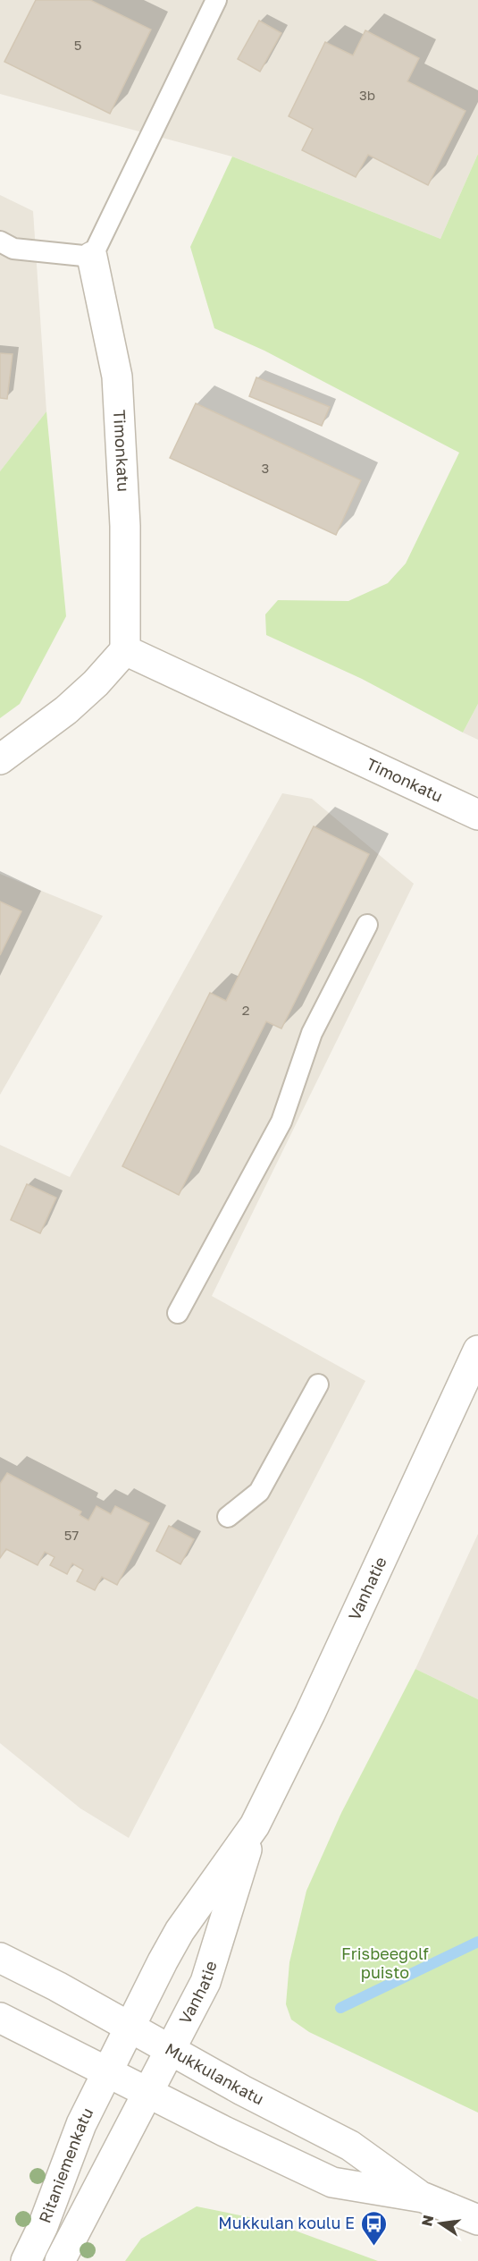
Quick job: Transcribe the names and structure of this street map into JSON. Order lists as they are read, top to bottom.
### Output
{
  "streets": {
    "street": [
      "Timonkatu",
      "Vanhatie",
      "Mukkulankatu",
      "Ritaniemenkatu"
    ]
  },
  "crossings": [
    ["Vanhatie", "Mukkulankatu"],
    ["Vanhatie", "Ritaniemenkatu"],
    ["Mukkulankatu", "Ritaniemenkatu"]
  ],
  "parks": ["Frisbeegolf puisto"],
  "places": {
    "bus stop": ["Mukkulan koulu E"]
  },
  "house_numbers": [
    "5",
    "3b",
    "3",
    "2",
    "57"
  ],
  "north": "left"
}
